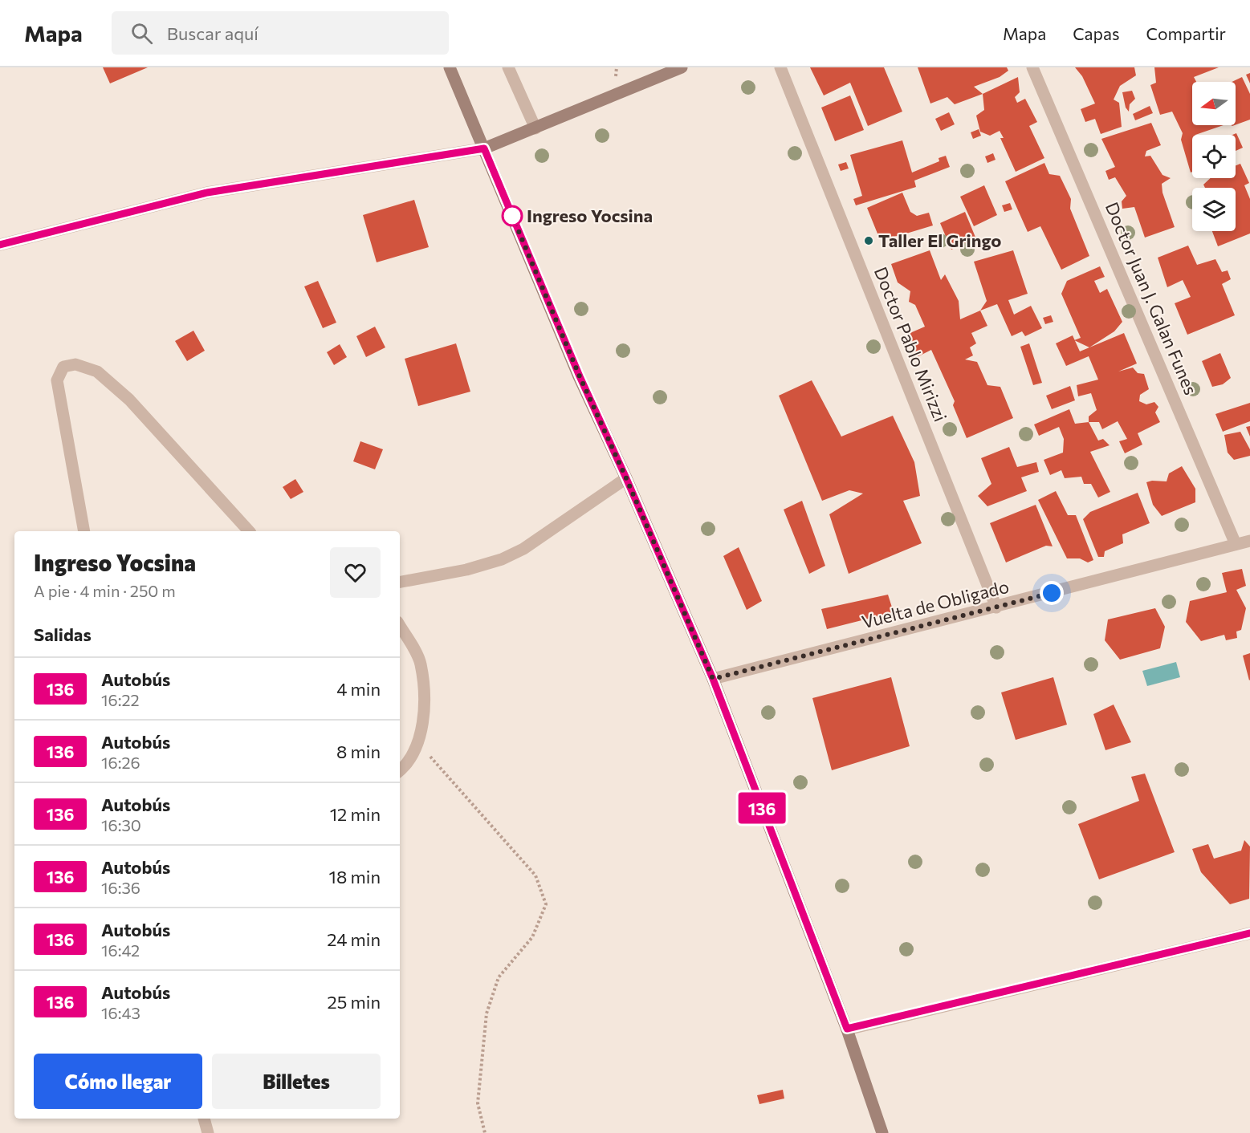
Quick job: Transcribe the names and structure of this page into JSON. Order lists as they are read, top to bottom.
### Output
{
  "streets": {
    "street": ["Doctor Juan J. Galan Funes", "Doctor Pablo Mirizzi", "Vuelta de Obligado"]
  },
  "crossings": [
    ["Doctor Juan J. Galan Funes", "Vuelta de Obligado"],
    ["Doctor Pablo Mirizzi", "Vuelta de Obligado"]
  ],
  "places": ["Ingreso Yocsina", "Taller El Gringo"],
  "lines": ["bus line 136"],
  "north": "left",
  "page": {
    "header": "Mapa",
    "search": "Buscar aquí",
    "nav": ["Mapa", "Capas", "Compartir"],
    "on_map": "136",
    "heading": [
      ["Ingreso Yocsina", "A pie · 4 min · 250 m"],
      "Salidas"
    ],
    "list": [
      {
        "mark": "136",
        "name": "Autobús",
        "note": "16:22",
        "value": "4 min"
      },
      {
        "mark": "136",
        "name": "Autobús",
        "note": "16:26",
        "value": "8 min"
      },
      {
        "mark": "136",
        "name": "Autobús",
        "note": "16:30",
        "value": "12 min"
      },
      {
        "mark": "136",
        "name": "Autobús",
        "note": "16:36",
        "value": "18 min"
      },
      {
        "mark": "136",
        "name": "Autobús",
        "note": "16:42",
        "value": "24 min"
      },
      {
        "mark": "136",
        "name": "Autobús",
        "note": "16:43",
        "value": "25 min"
      }
    ],
    "buttons": ["Cómo llegar", "Billetes"]
  }
}
